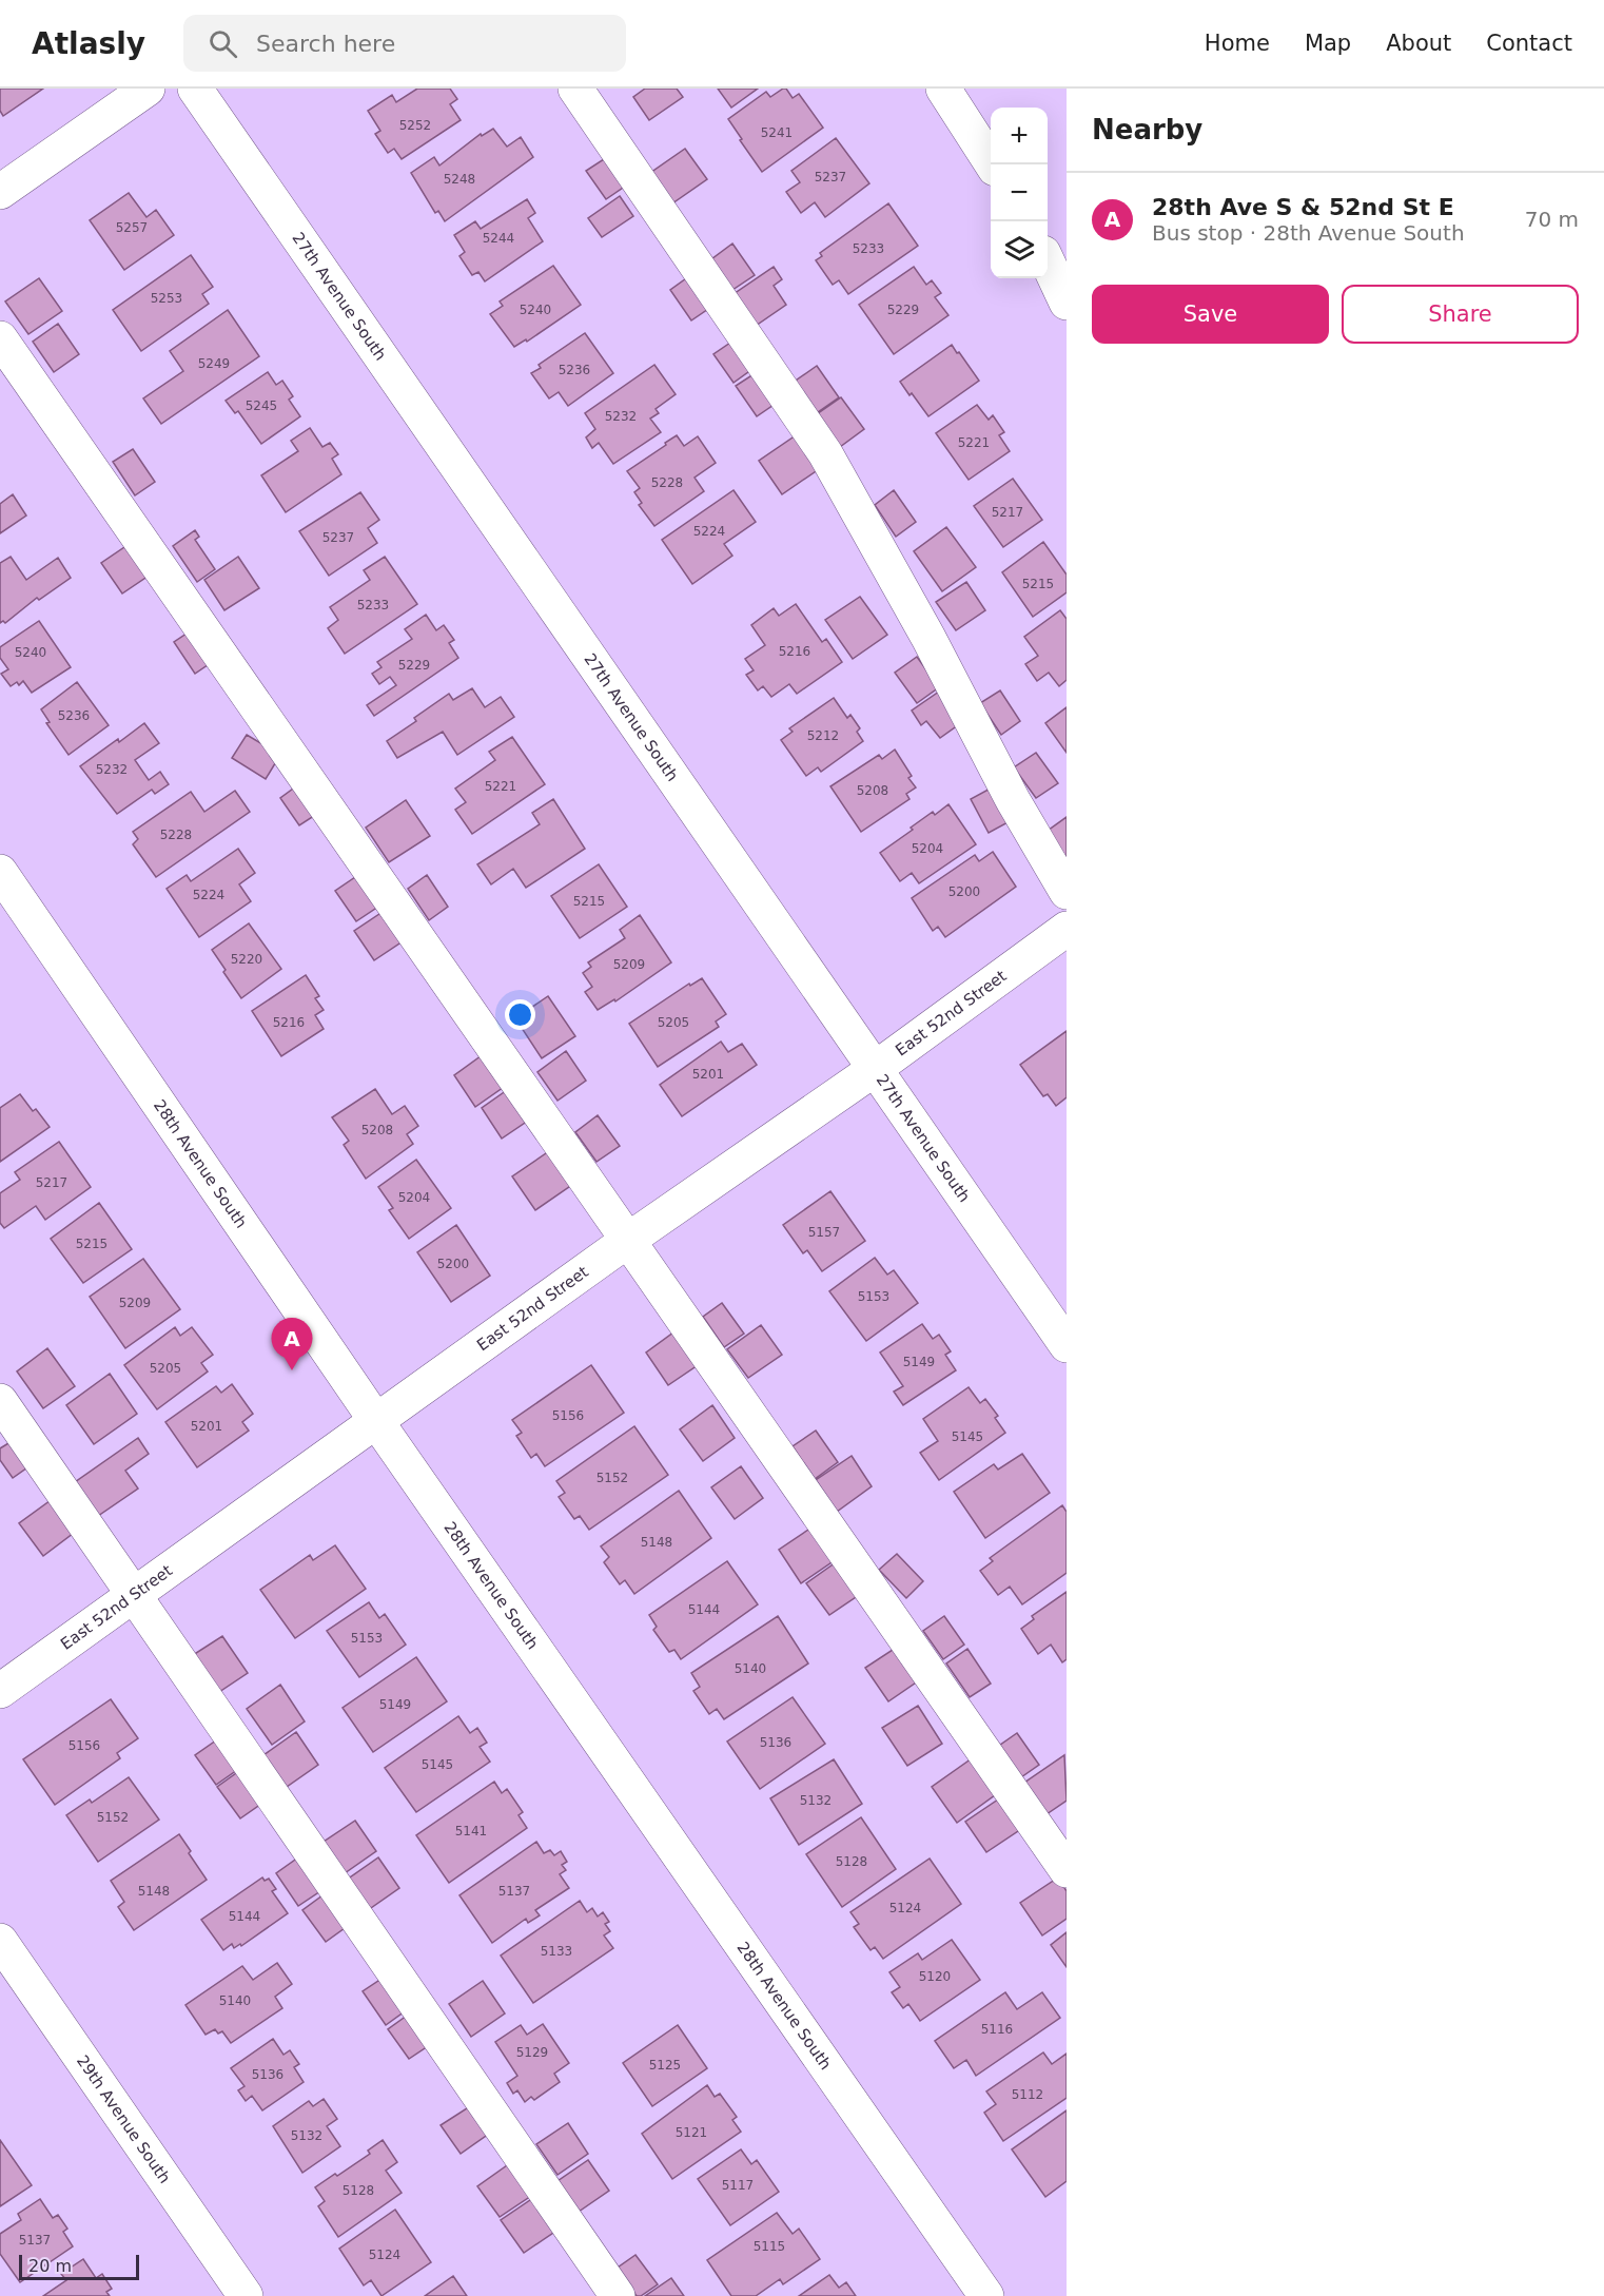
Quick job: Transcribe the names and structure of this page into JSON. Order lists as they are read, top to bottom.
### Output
{
  "streets": {
    "street": [
      "27th Avenue South",
      "East 52nd Street",
      "28th Avenue South",
      "29th Avenue South"
    ]
  },
  "crossings": [
    ["27th Avenue South", "East 52nd Street"],
    ["East 52nd Street", "28th Avenue South"]
  ],
  "house_numbers": [
    "5252",
    "5241",
    "5237",
    "5248",
    "5257",
    "5244",
    "5233",
    "5253",
    "5240",
    "5229",
    "5249",
    "5236",
    "5245",
    "5232",
    "5221",
    "5228",
    "5217",
    "5224",
    "5237",
    "5215",
    "5233",
    "5216",
    "5240",
    "5229",
    "5236",
    "5212",
    "5232",
    "5221",
    "5208",
    "5228",
    "5204",
    "5200",
    "5224",
    "5215",
    "5220",
    "5209",
    "5216",
    "5205",
    "5201",
    "5208",
    "5217",
    "5204",
    "5157",
    "5215",
    "5200",
    "5153",
    "5209",
    "5149",
    "5205",
    "5156",
    "5201",
    "5145",
    "5152",
    "5148",
    "5144",
    "5153",
    "5140",
    "5149",
    "5136",
    "5156",
    "5145",
    "5132",
    "5152",
    "5141",
    "5128",
    "5148",
    "5137",
    "5124",
    "5144",
    "5133",
    "5120",
    "5140",
    "5116",
    "5129",
    "5125",
    "5136",
    "5112",
    "5121",
    "5132",
    "5117",
    "5128",
    "5137",
    "5115",
    "5124"
  ],
  "scale_bar": "20 m",
  "page": {
    "header": "Atlasly",
    "search": "Search here",
    "nav": [
      "Home",
      "Map",
      "About",
      "Contact"
    ],
    "heading": "Nearby",
    "map_buttons": ["+", "−"],
    "list": [
      {
        "mark": "A",
        "name": "28th Ave S & 52nd St E",
        "note": "Bus stop · 28th Avenue South",
        "value": "70 m"
      }
    ],
    "buttons": ["Save", "Share"],
    "pins": "A",
    "scale": "20 m"
  }
}
